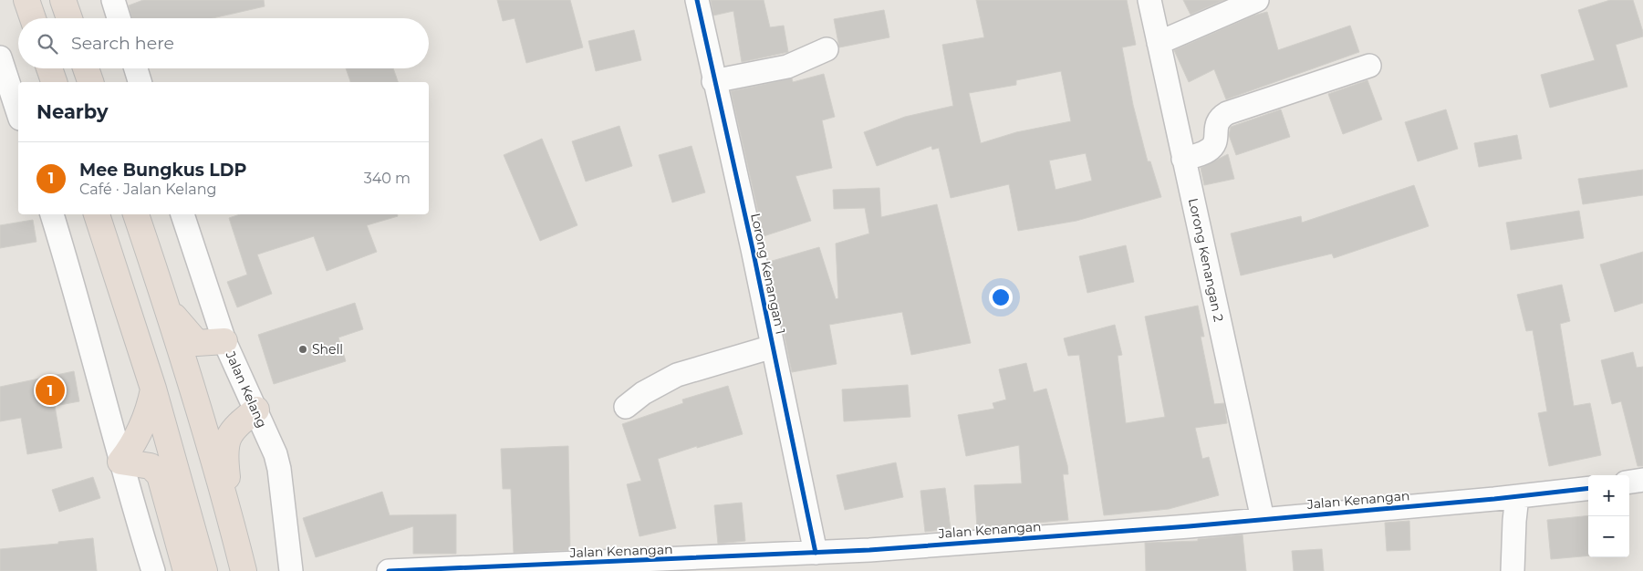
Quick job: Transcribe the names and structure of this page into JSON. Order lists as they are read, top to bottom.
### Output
{
  "streets": {
    "street": [
      "Lorong Kenangan 2",
      "Lorong Kenangan 1",
      "Jalan Kelang",
      "Jalan Kenangan"
    ]
  },
  "crossings": [
    ["Lorong Kenangan 2", "Jalan Kenangan"],
    ["Lorong Kenangan 1", "Jalan Kenangan"]
  ],
  "places": ["Shell"],
  "page": {
    "search": "Search here",
    "heading": "Nearby",
    "list": [
      {
        "mark": "1",
        "name": "Mee Bungkus LDP",
        "note": "Café · Jalan Kelang",
        "value": "340 m"
      }
    ],
    "pins": "1",
    "map_buttons": ["+", "−"]
  }
}
